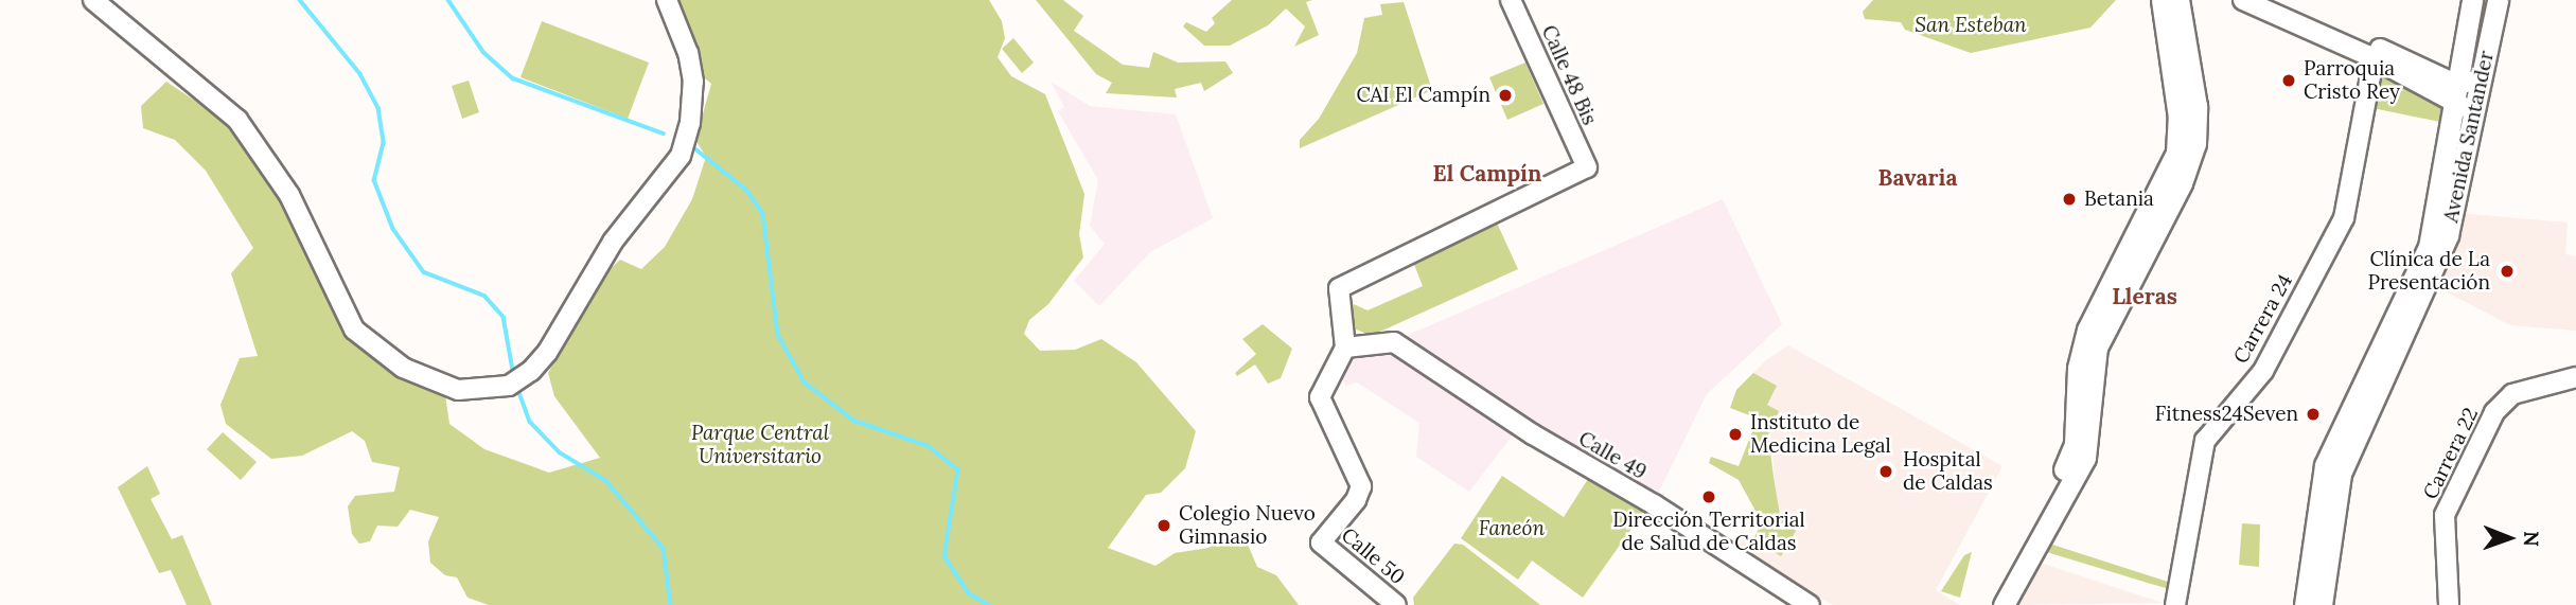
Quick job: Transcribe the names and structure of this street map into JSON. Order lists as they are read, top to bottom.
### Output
{
  "streets": {
    "main road": [
      "Calle 48 Bis",
      "Avenida Santander",
      "Carrera 24",
      "Carrera 22",
      "Calle 49",
      "Calle 50"
    ]
  },
  "crossings": [
    ["Calle 48 Bis", "Calle 49"],
    ["Calle 48 Bis", "Calle 50"],
    ["Calle 49", "Calle 50"]
  ],
  "districts": ["El Campín", "Bavaria", "Lleras"],
  "parks": ["San Esteban", "Parque Central Universitario", "Faneón"],
  "places": [
    "Parroquia Cristo Rey",
    "CAI El Campín",
    "Betania",
    "Clínica de La Presentación",
    "Fitness24Seven",
    "Instituto de Medicina Legal",
    "Hospital de Caldas",
    "Dirección Territorial de Salud de Caldas",
    "Colegio Nuevo Gimnasio"
  ],
  "north": "right"
}
